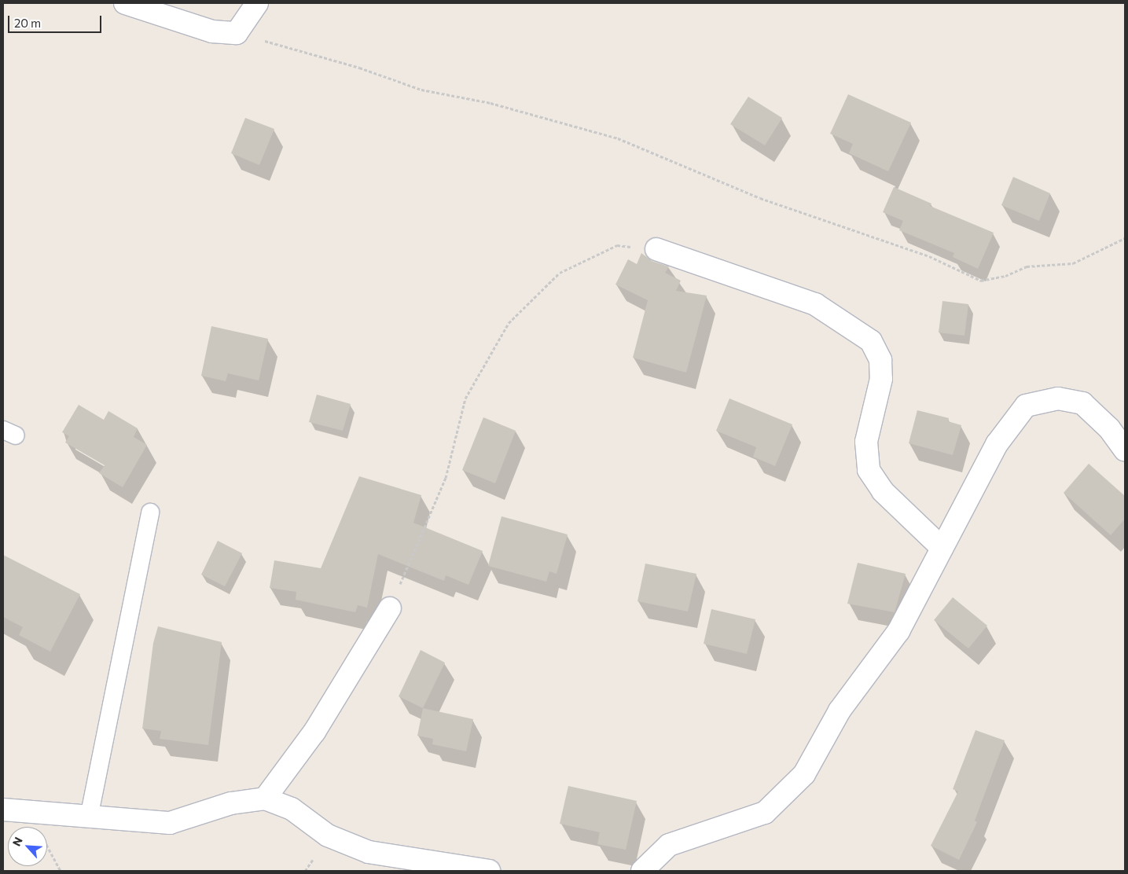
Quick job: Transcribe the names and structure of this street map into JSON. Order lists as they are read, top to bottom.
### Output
{
  "scale_bar": "20 m",
  "north": "top left"
}
